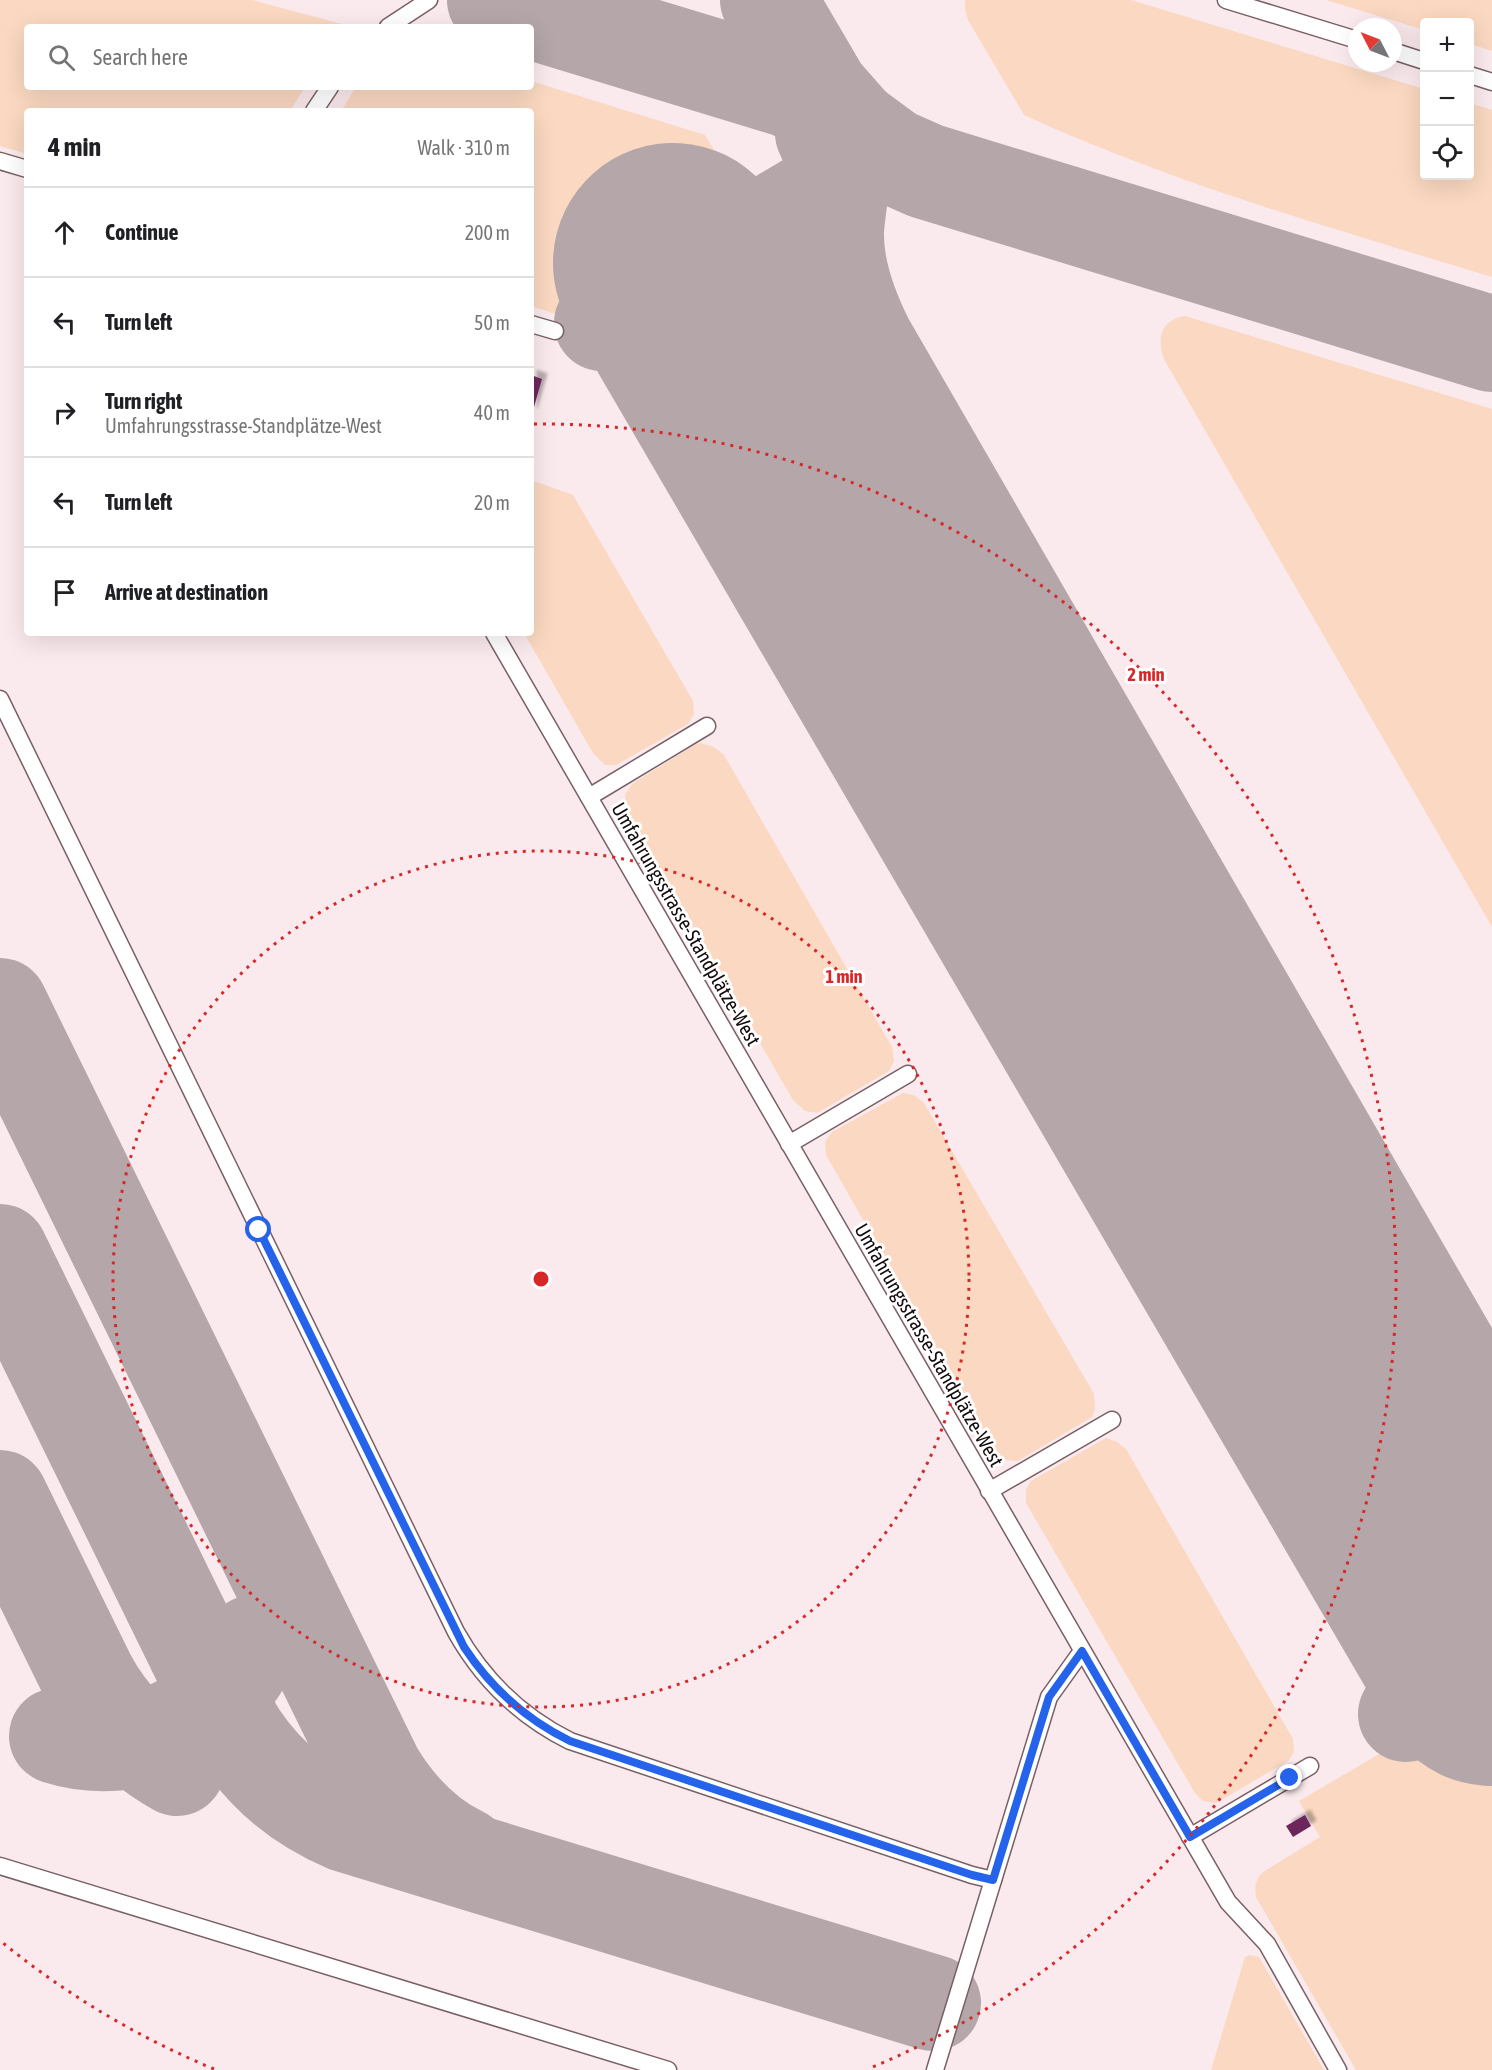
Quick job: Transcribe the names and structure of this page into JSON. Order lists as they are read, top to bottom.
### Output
{
  "streets": {
    "lane": ["Umfahrungsstrasse-Standplätze-West"]
  },
  "north": "top left",
  "page": {
    "map_buttons": ["+", "−"],
    "search": "Search here",
    "heading": ["4 min", "Walk · 310 m"],
    "list": [
      ["Continue", "200 m"],
      ["Turn left", "50 m"],
      ["Turn right", "Umfahrungsstrasse-Standplätze-West", "40 m"],
      ["Turn left", "20 m"],
      "Arrive at destination"
    ]
  },
  "rings": ["2 min", "1 min"]
}
